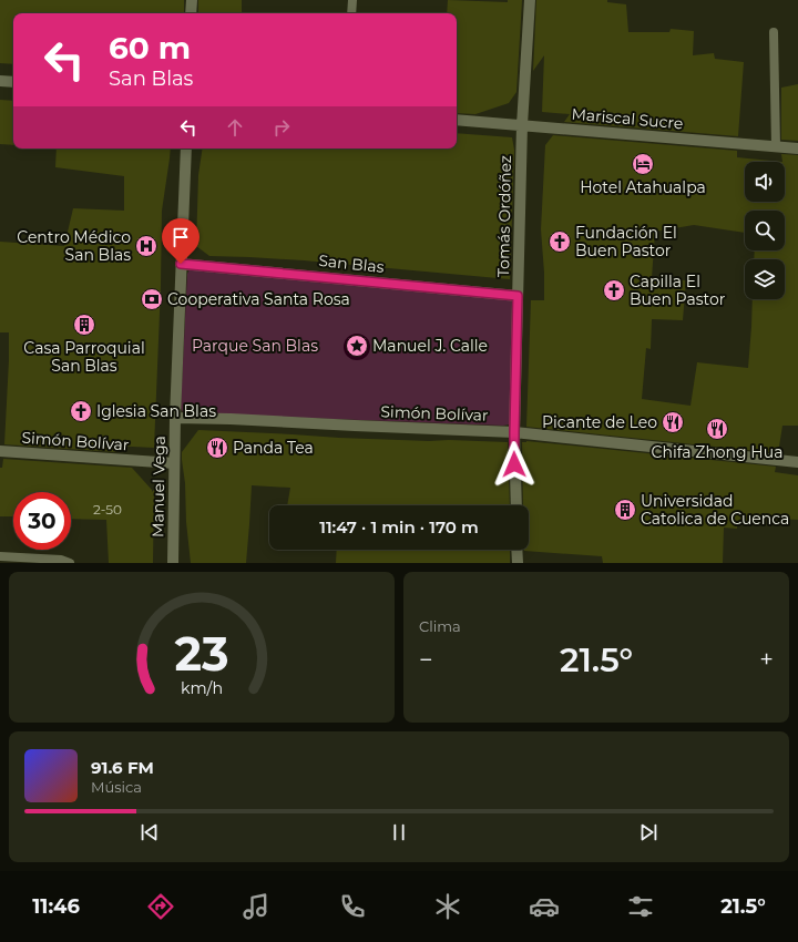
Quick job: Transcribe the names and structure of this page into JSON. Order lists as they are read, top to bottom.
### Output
{
  "streets": {
    "street": [
      "Mariscal Sucre",
      "Tomás Ordóñez",
      "San Blas",
      "Simón Bolívar",
      "Manuel Vega"
    ]
  },
  "crossings": [
    ["Mariscal Sucre", "Tomás Ordóñez"],
    ["Tomás Ordóñez", "San Blas"],
    ["Tomás Ordóñez", "Simón Bolívar"],
    ["San Blas", "Manuel Vega"],
    ["Simón Bolívar", "Manuel Vega"]
  ],
  "parks": ["Parque San Blas"],
  "places": {
    "hotel": ["Hotel Atahualpa"],
    "church": ["Fundación El Buen Pastor", "Capilla El Buen Pastor", "Iglesia San Blas"],
    "hospital": ["Centro Médico San Blas"],
    "bank": ["Cooperativa Santa Rosa"],
    "building": ["Casa Parroquial San Blas", "Universidad Catolica de Cuenca"],
    "place": ["Manuel J. Calle"],
    "restaurant": ["Picante de Leo", "Chifa Zhong Hua", "Panda Tea"]
  },
  "house_numbers": ["2-50"],
  "page": {
    "turn": ["60 m", "San Blas"],
    "limit": "30",
    "trip": "11:47 · 1 min · 170 m",
    "tile": "Clima",
    "heat": ["−", "21.5°", "+"],
    "song": ["91.6 FM", "Música"],
    "tabs": ["11:46", "21.5°"],
    "gauge": ["23", "km/h"]
  }
}
